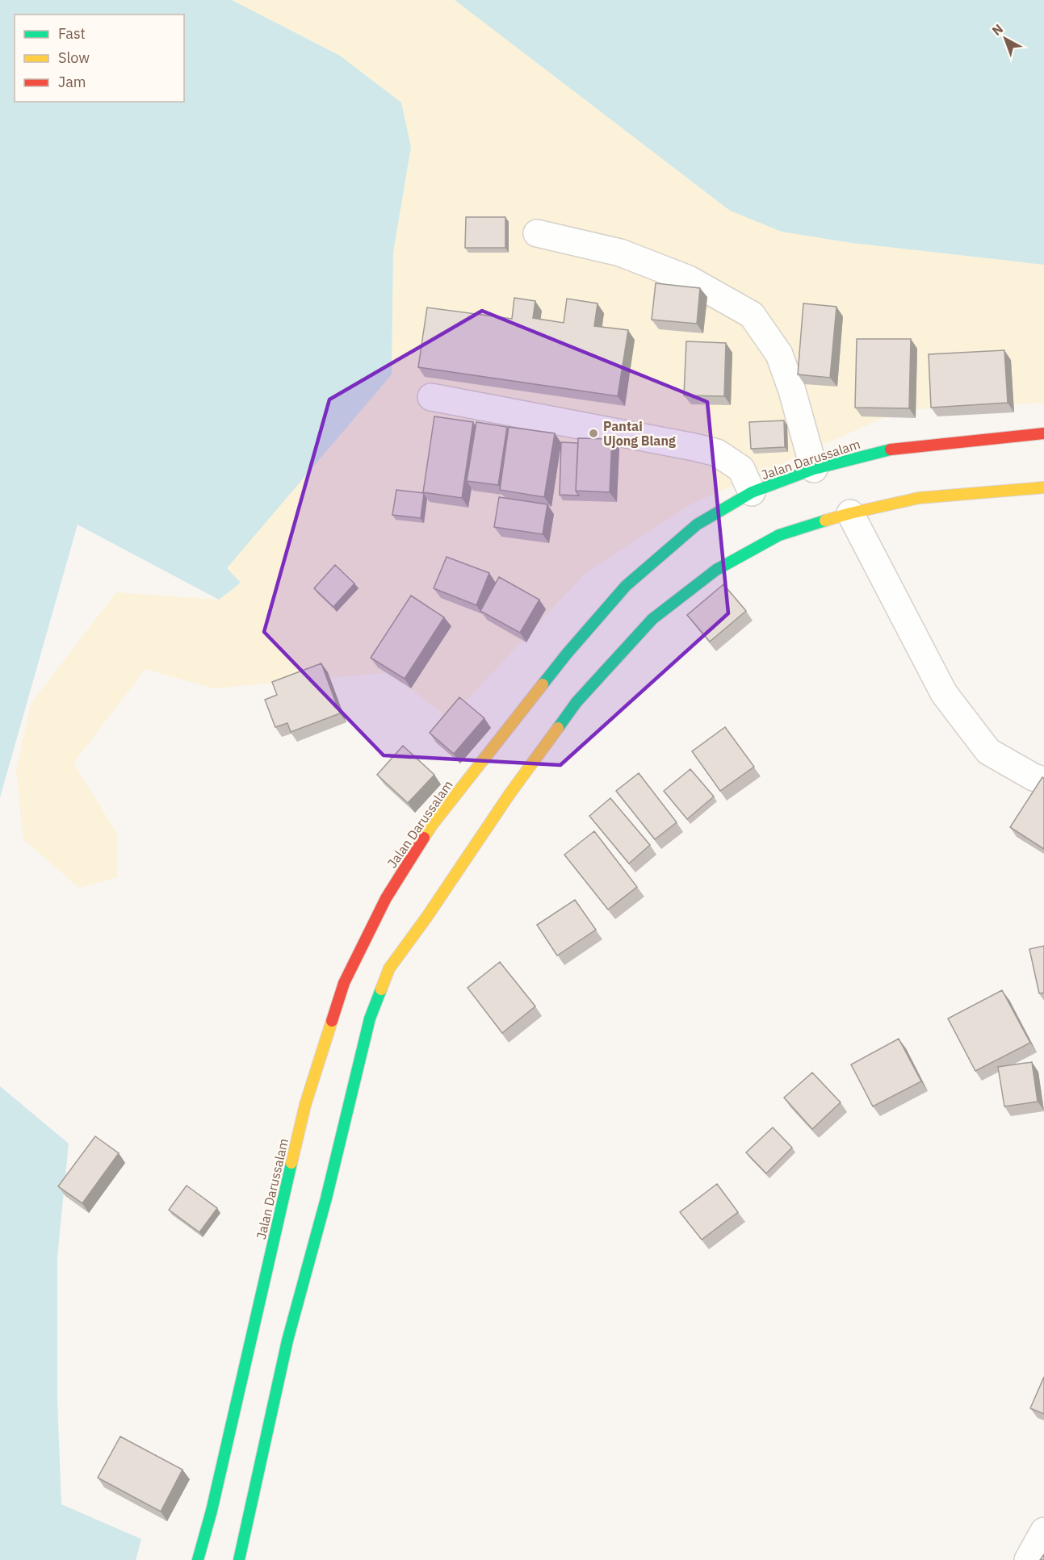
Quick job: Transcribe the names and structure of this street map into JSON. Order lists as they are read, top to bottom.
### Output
{
  "streets": {
    "street": ["Jalan Darussalam"]
  },
  "places": ["Pantai Ujong Blang"],
  "legend": ["Fast", "Slow", "Jam"],
  "north": "top left"
}
